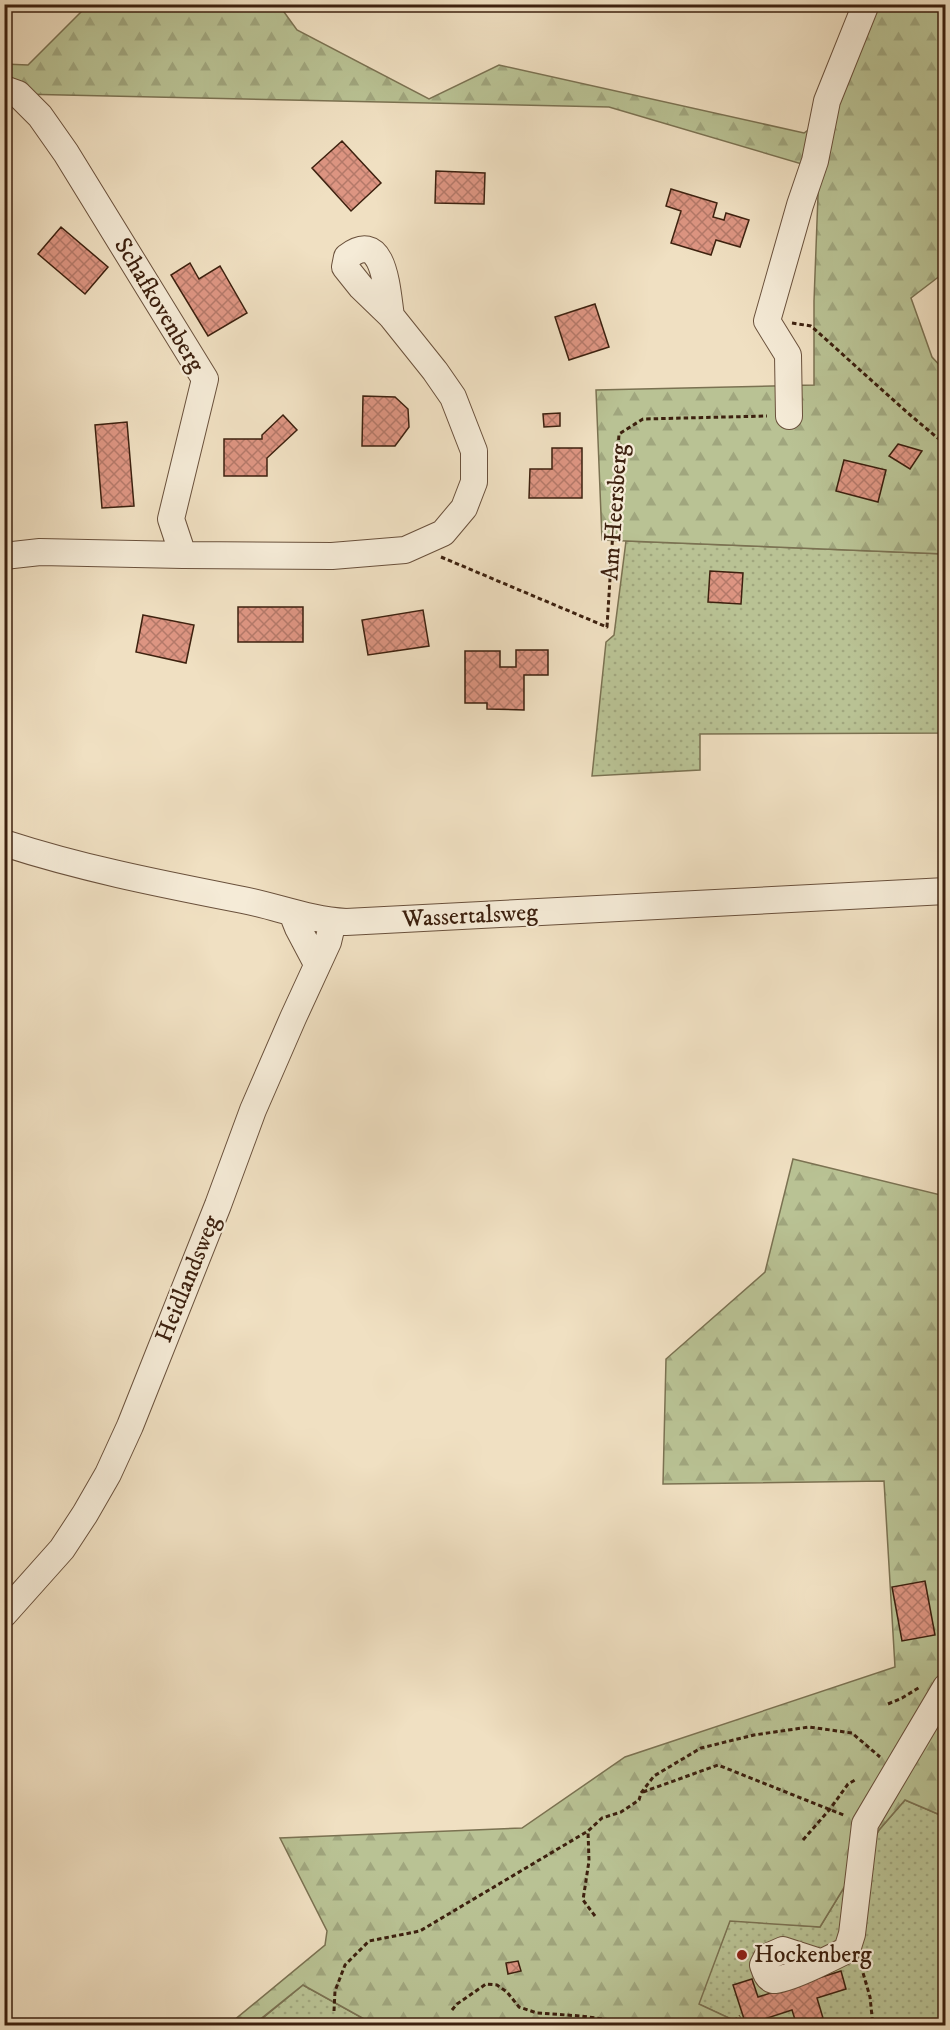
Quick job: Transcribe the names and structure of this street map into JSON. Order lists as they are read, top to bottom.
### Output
{
  "streets": {
    "street": ["Schafkovenberg", "Wassertalsweg", "Heidlandsweg"],
    "path": ["Am Heersberg"]
  },
  "crossings": [
    ["Wassertalsweg", "Heidlandsweg"]
  ],
  "places": ["Hockenberg"]
}
